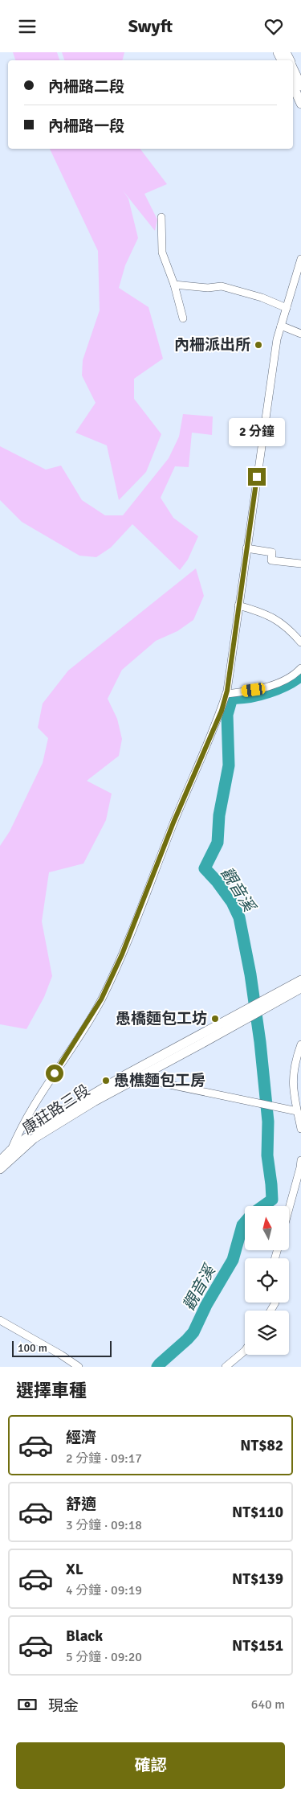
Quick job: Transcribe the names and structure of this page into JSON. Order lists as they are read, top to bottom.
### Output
{
  "streets": {
    "main road": ["康莊路三段"]
  },
  "water": ["觀音溪"],
  "places": ["內柵派出所", "愚橋麵包工坊", "愚樵麵包工房"],
  "scale_bar": "100 m",
  "north": "top",
  "page": {
    "header": "Swyft",
    "banner": ["內柵路二段", "內柵路一段"],
    "bubble": "2 分鐘",
    "scale": "100 m",
    "heading": "選擇車種",
    "list": [
      {
        "name": "經濟",
        "note": "2 分鐘 · 09:17",
        "value": "NT$82"
      },
      {
        "name": "舒適",
        "note": "3 分鐘 · 09:18",
        "value": "NT$110"
      },
      {
        "name": "XL",
        "note": "4 分鐘 · 09:19",
        "value": "NT$139"
      },
      {
        "name": "Black",
        "note": "5 分鐘 · 09:20",
        "value": "NT$151"
      }
    ],
    "pay": ["現金", "640 m"],
    "buttons": "確認"
  }
}
